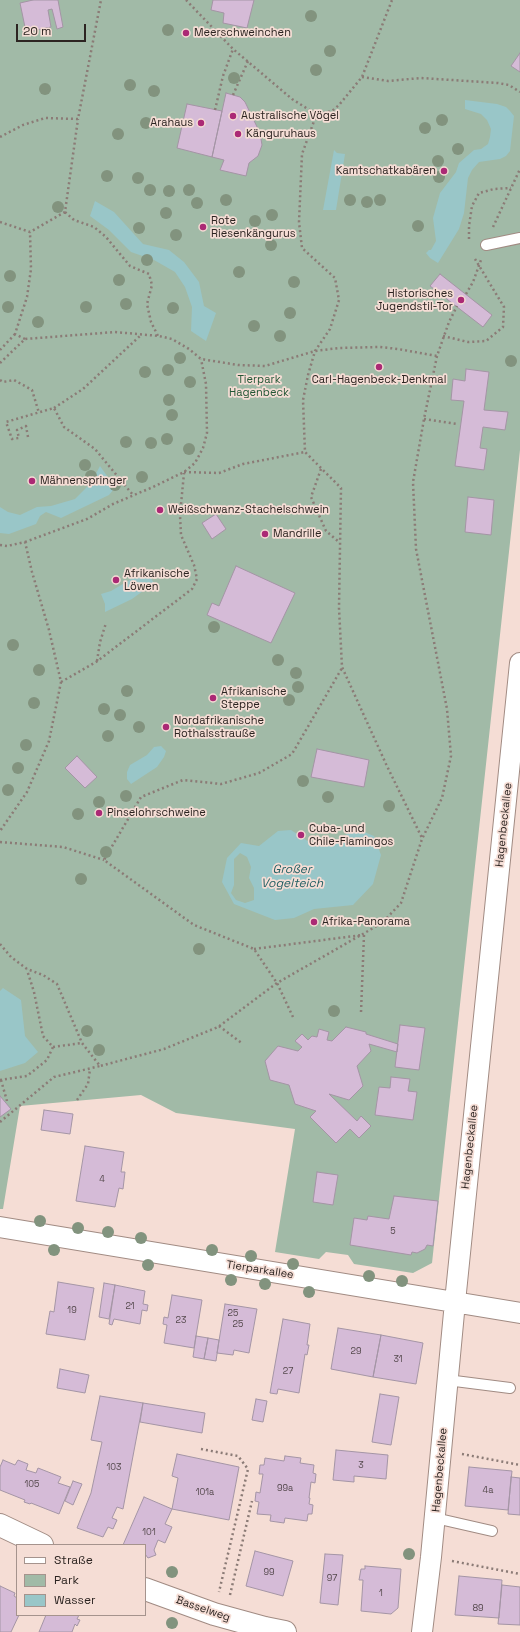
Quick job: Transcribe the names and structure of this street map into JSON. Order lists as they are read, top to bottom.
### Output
{
  "streets": {
    "street": ["Hagenbeckallee", "Tierparkallee", "Basselweg"]
  },
  "crossings": [
    ["Hagenbeckallee", "Tierparkallee"]
  ],
  "water": ["Großer Vogelteich"],
  "parks": ["Tierpark Hagenbeck"],
  "places": [
    "Meerschweinchen",
    "Australische Vögel",
    "Arahaus",
    "Känguruhaus",
    "Kamtschatkabären",
    "Rote Riesenkängurus",
    "Historisches Jugendstil-Tor",
    "Carl-Hagenbeck-Denkmal",
    "Mähnenspringer",
    "Weißschwanz-Stachelschwein",
    "Mandrille",
    "Afrikanische Löwen",
    "Afrikanische Steppe",
    "Nordafrikanische Rothalsstrauße",
    "Pinselohrschweine",
    "Cuba- und Chile-Flamingos",
    "Afrika-Panorama"
  ],
  "house_numbers": [
    "4",
    "5",
    "21",
    "19",
    "25",
    "23",
    "25",
    "29",
    "31",
    "27",
    "3",
    "103",
    "105",
    "99a",
    "4a",
    "101a",
    "101",
    "99",
    "97",
    "1",
    "89"
  ],
  "legend": ["Straße", "Park", "Wasser"],
  "scale_bar": "20 m"
}
